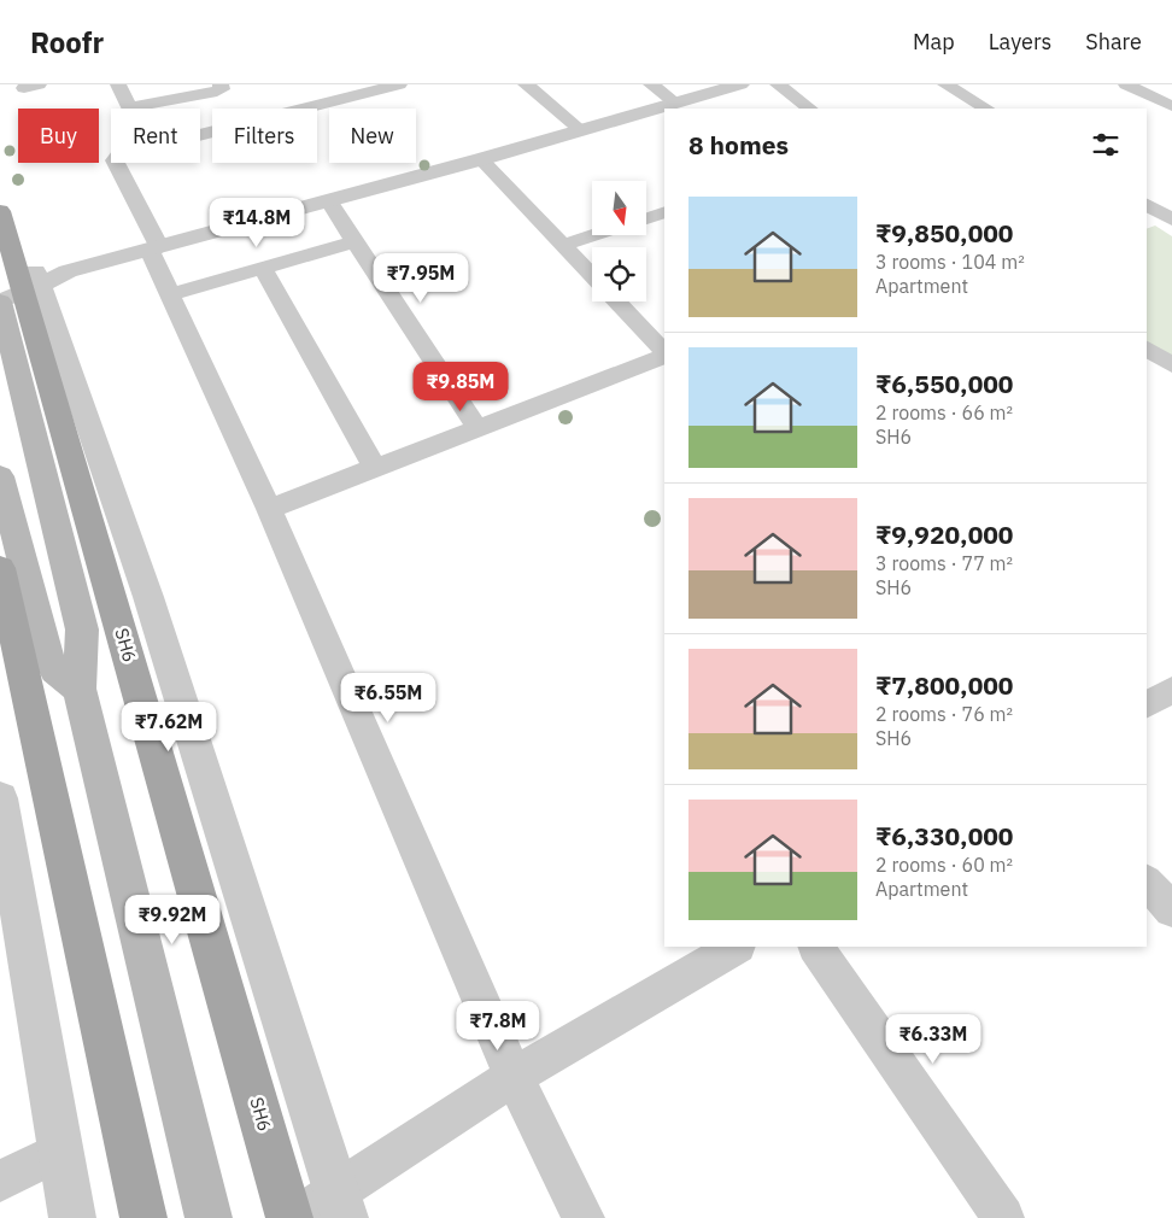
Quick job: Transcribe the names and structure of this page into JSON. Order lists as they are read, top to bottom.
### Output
{
  "streets": {
    "main road": ["SH6"]
  },
  "north": "bottom",
  "page": {
    "header": "Roofr",
    "nav": ["Map", "Layers", "Share"],
    "chip": [
      "Buy",
      "Rent",
      "Filters",
      "New"
    ],
    "heading": "8 homes",
    "list": [
      {
        "name": "₹9,850,000",
        "note": "3 rooms · 104 m² · Apartment"
      },
      {
        "name": "₹6,550,000",
        "note": "2 rooms · 66 m² · SH6"
      },
      {
        "name": "₹9,920,000",
        "note": "3 rooms · 77 m² · SH6"
      },
      {
        "name": "₹7,800,000",
        "note": "2 rooms · 76 m² · SH6"
      },
      {
        "name": "₹6,330,000",
        "note": "2 rooms · 60 m² · Apartment"
      }
    ],
    "price": [
      "₹14.8M",
      "₹7.95M",
      "₹9.85M",
      "₹6.55M",
      "₹7.62M",
      "₹9.92M",
      "₹7.8M",
      "₹6.33M"
    ]
  }
}
